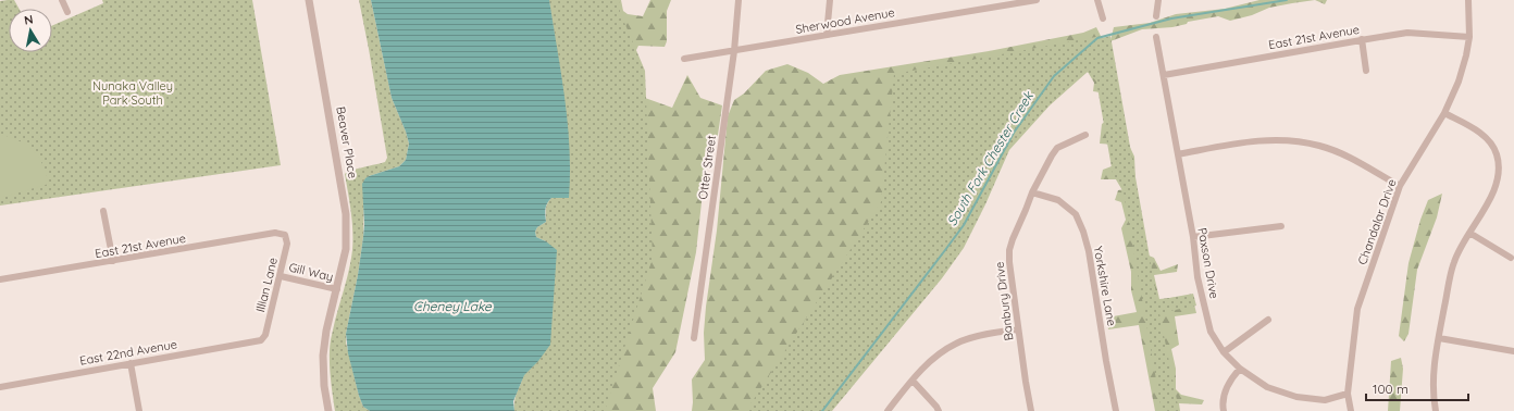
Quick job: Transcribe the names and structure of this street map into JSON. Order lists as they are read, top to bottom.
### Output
{
  "streets": {
    "street": [
      "Sherwood Avenue",
      "East 21st Avenue",
      "Beaver Place",
      "Otter Street",
      "Chandalar Drive",
      "Paxson Drive",
      "Gill Way",
      "Illian Lane",
      "Yorkshire Lane",
      "Banbury Drive",
      "East 22nd Avenue"
    ]
  },
  "crossings": [
    ["Sherwood Avenue", "Otter Street"],
    ["East 21st Avenue", "Chandalar Drive"],
    ["East 21st Avenue", "Paxson Drive"],
    ["East 21st Avenue", "Illian Lane"],
    ["Beaver Place", "Gill Way"],
    ["Chandalar Drive", "Paxson Drive"],
    ["Gill Way", "Illian Lane"],
    ["Illian Lane", "East 22nd Avenue"],
    ["Yorkshire Lane", "Banbury Drive"]
  ],
  "water": ["South Fork Chester Creek", "Cheney Lake"],
  "parks": ["Nunaka Valley Park South"],
  "scale_bar": "100 m",
  "north": "top"
}
